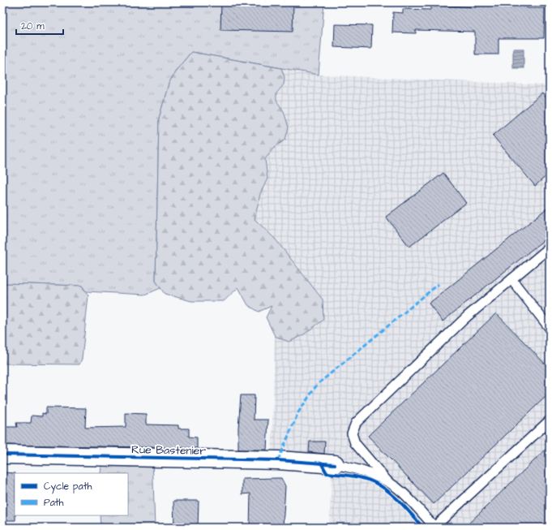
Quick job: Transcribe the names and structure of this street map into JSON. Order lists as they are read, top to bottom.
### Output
{
  "streets": {
    "street": ["Rue Bastenier"]
  },
  "legend": ["Cycle path", "Path"],
  "scale_bar": "20 m"
}
